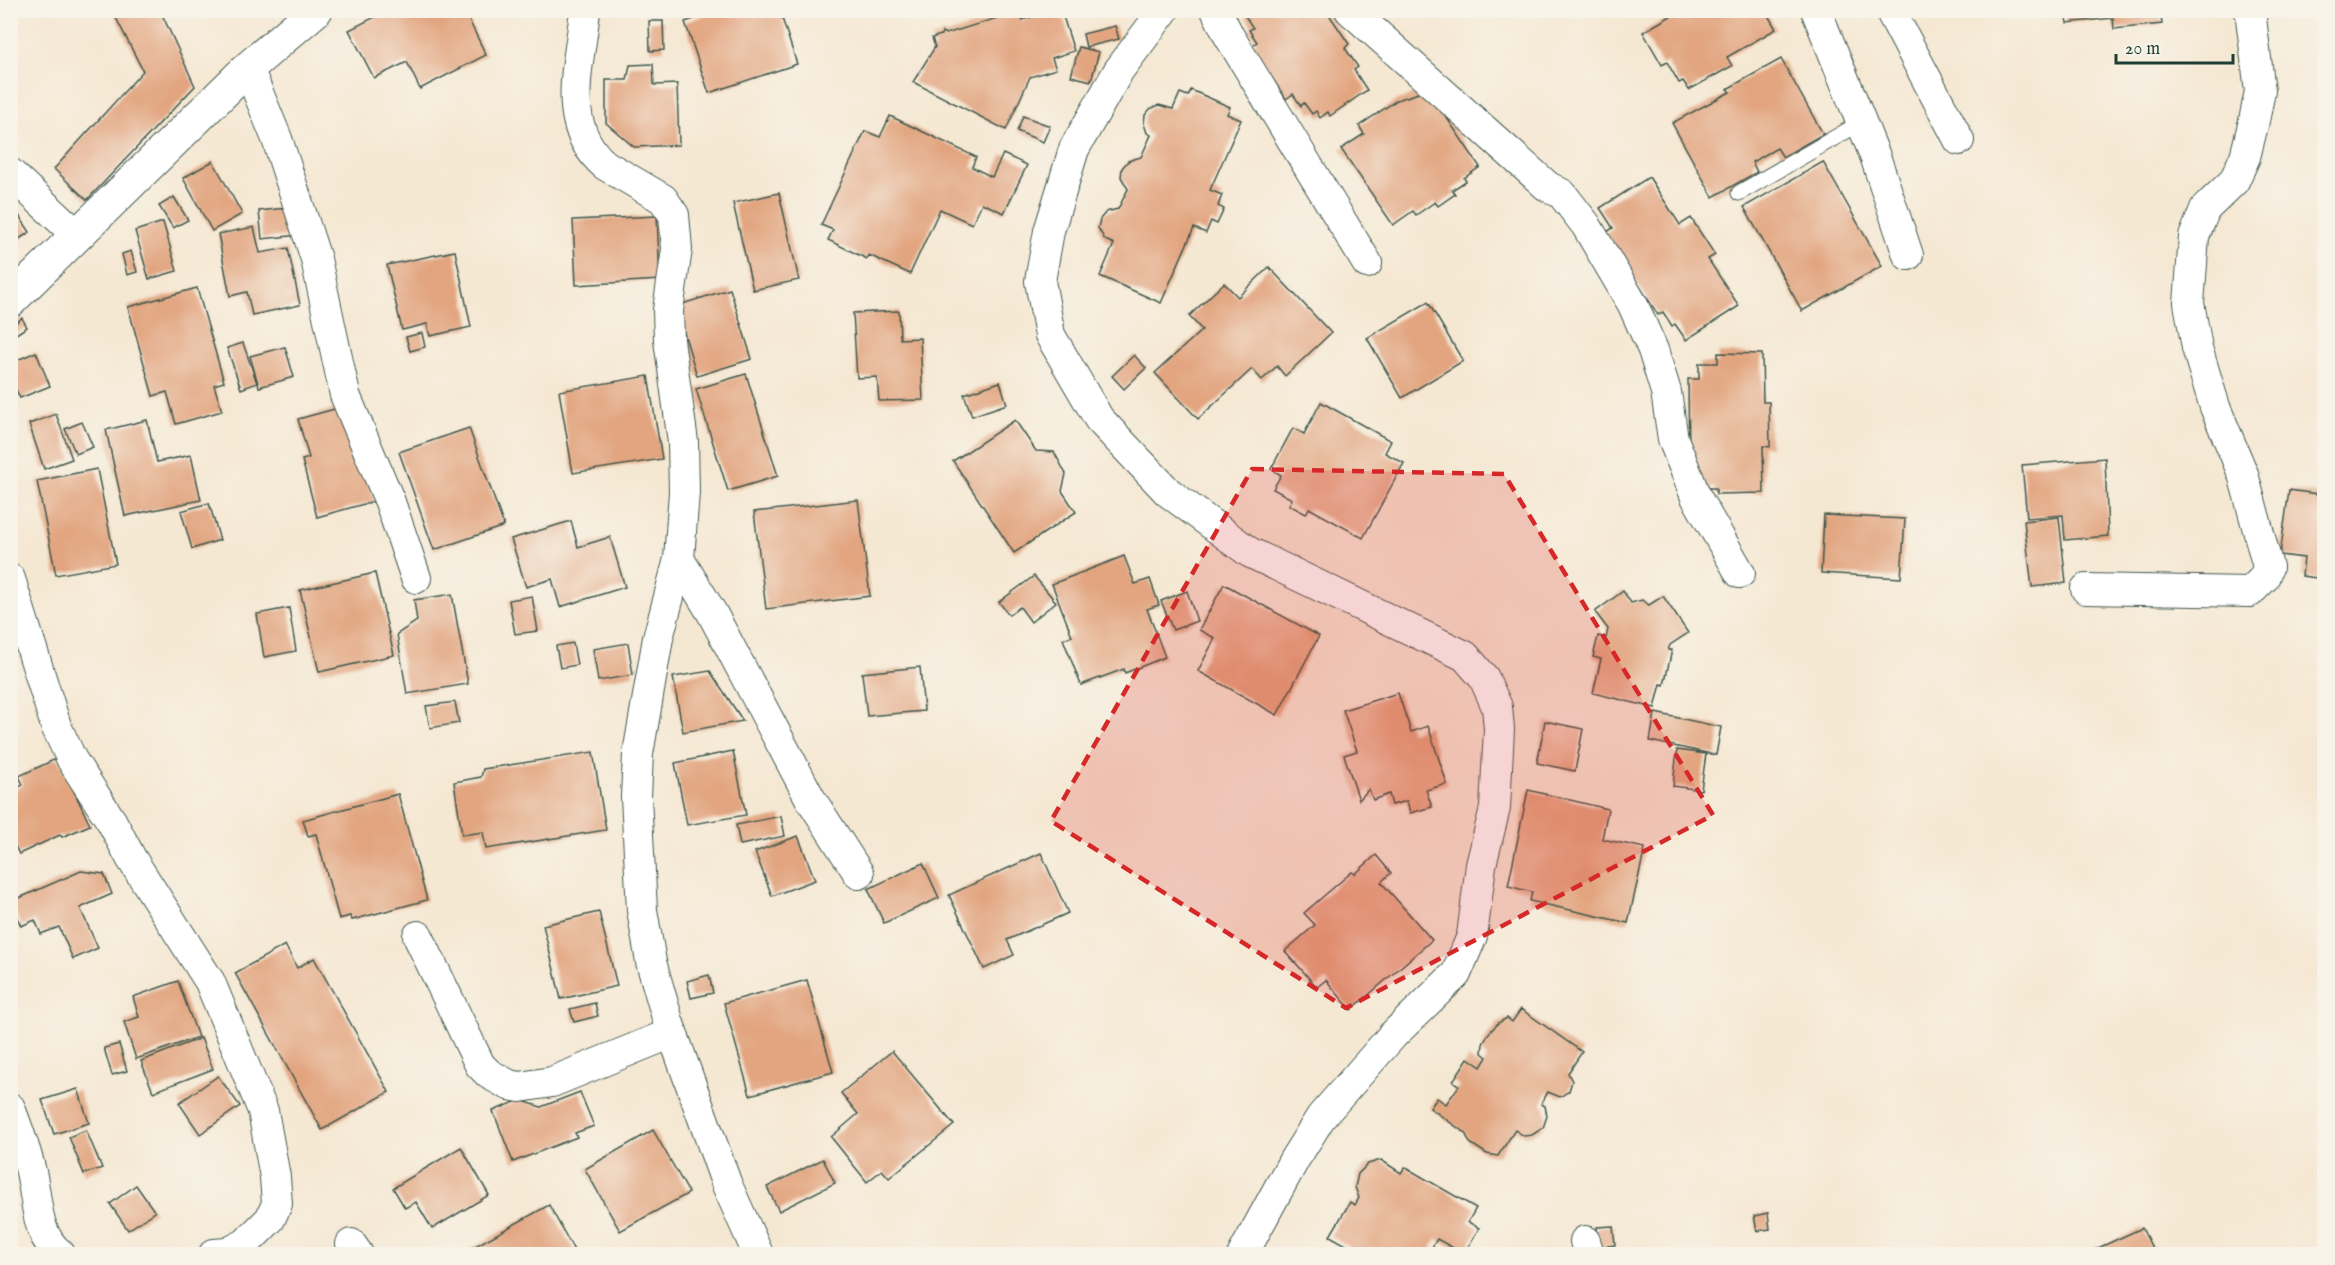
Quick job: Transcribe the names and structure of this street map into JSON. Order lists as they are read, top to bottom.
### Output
{
  "scale_bar": "20 m"
}
